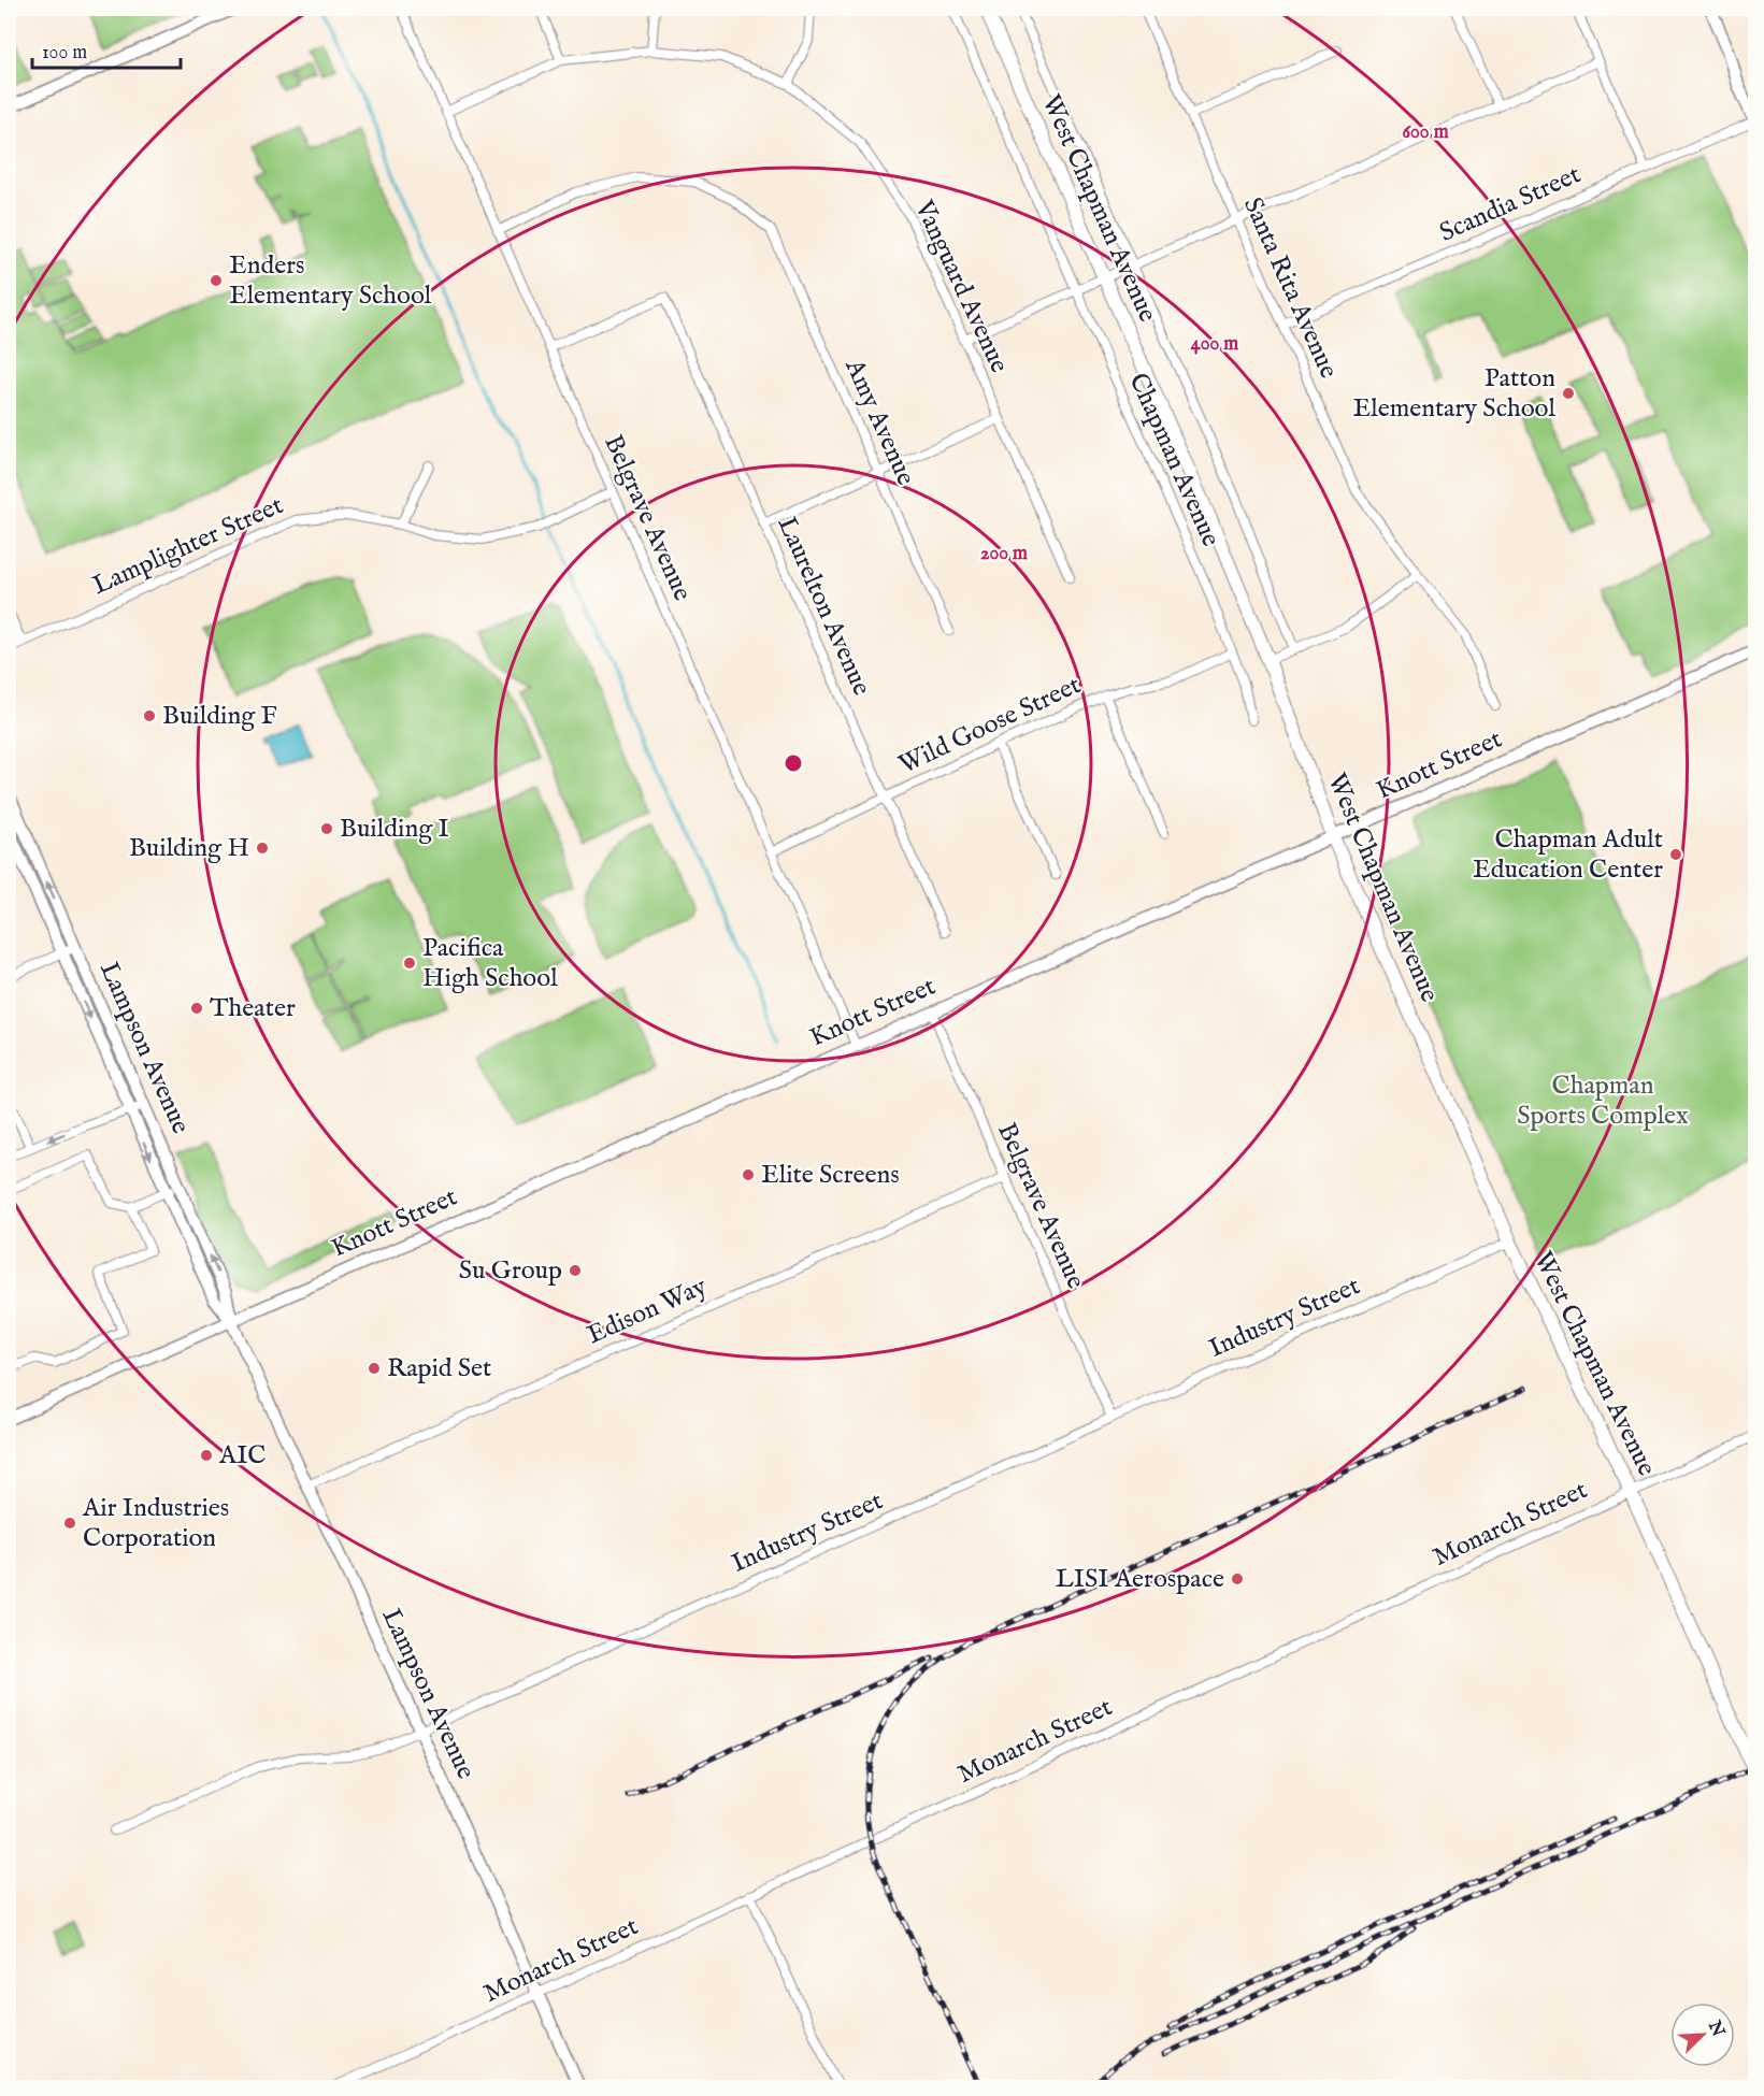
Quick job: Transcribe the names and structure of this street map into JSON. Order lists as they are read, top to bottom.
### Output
{
  "streets": {
    "main road": ["West Chapman Avenue", "Knott Street", "Lampson Avenue"],
    "street": [
      "Scandia Street",
      "Vanguard Avenue",
      "Santa Rita Avenue",
      "Amy Avenue",
      "Chapman Avenue",
      "Belgrave Avenue",
      "Lamplighter Street",
      "Laurelton Avenue",
      "Wild Goose Street",
      "Edison Way",
      "Industry Street",
      "Monarch Street"
    ]
  },
  "crossings": [
    ["Scandia Street", "Santa Rita Avenue"],
    ["West Chapman Avenue", "Knott Street"],
    ["West Chapman Avenue", "Industry Street"],
    ["West Chapman Avenue", "Monarch Street"],
    ["Vanguard Avenue", "Belgrave Avenue"],
    ["Amy Avenue", "Belgrave Avenue"],
    ["Chapman Avenue", "Wild Goose Street"],
    ["Belgrave Avenue", "Lamplighter Street"],
    ["Belgrave Avenue", "Laurelton Avenue"],
    ["Belgrave Avenue", "Wild Goose Street"],
    ["Belgrave Avenue", "Knott Street"],
    ["Belgrave Avenue", "Edison Way"],
    ["Belgrave Avenue", "Industry Street"],
    ["Laurelton Avenue", "Wild Goose Street"],
    ["Knott Street", "Lampson Avenue"],
    ["Lampson Avenue", "Edison Way"],
    ["Lampson Avenue", "Industry Street"],
    ["Lampson Avenue", "Monarch Street"]
  ],
  "parks": ["Chapman Sports Complex"],
  "places": [
    "Enders Elementary School",
    "Patton Elementary School",
    "Building F",
    "Building I",
    "Building H",
    "Chapman Adult Education Center",
    "Pacifica High School",
    "Theater",
    "Elite Screens",
    "Su Group",
    "Rapid Set",
    "AIC",
    "Air Industries Corporation",
    "LISI Aerospace"
  ],
  "scale_bar": "100 m",
  "north": "top right",
  "rings": ["600 m", "400 m", "200 m"]
}
